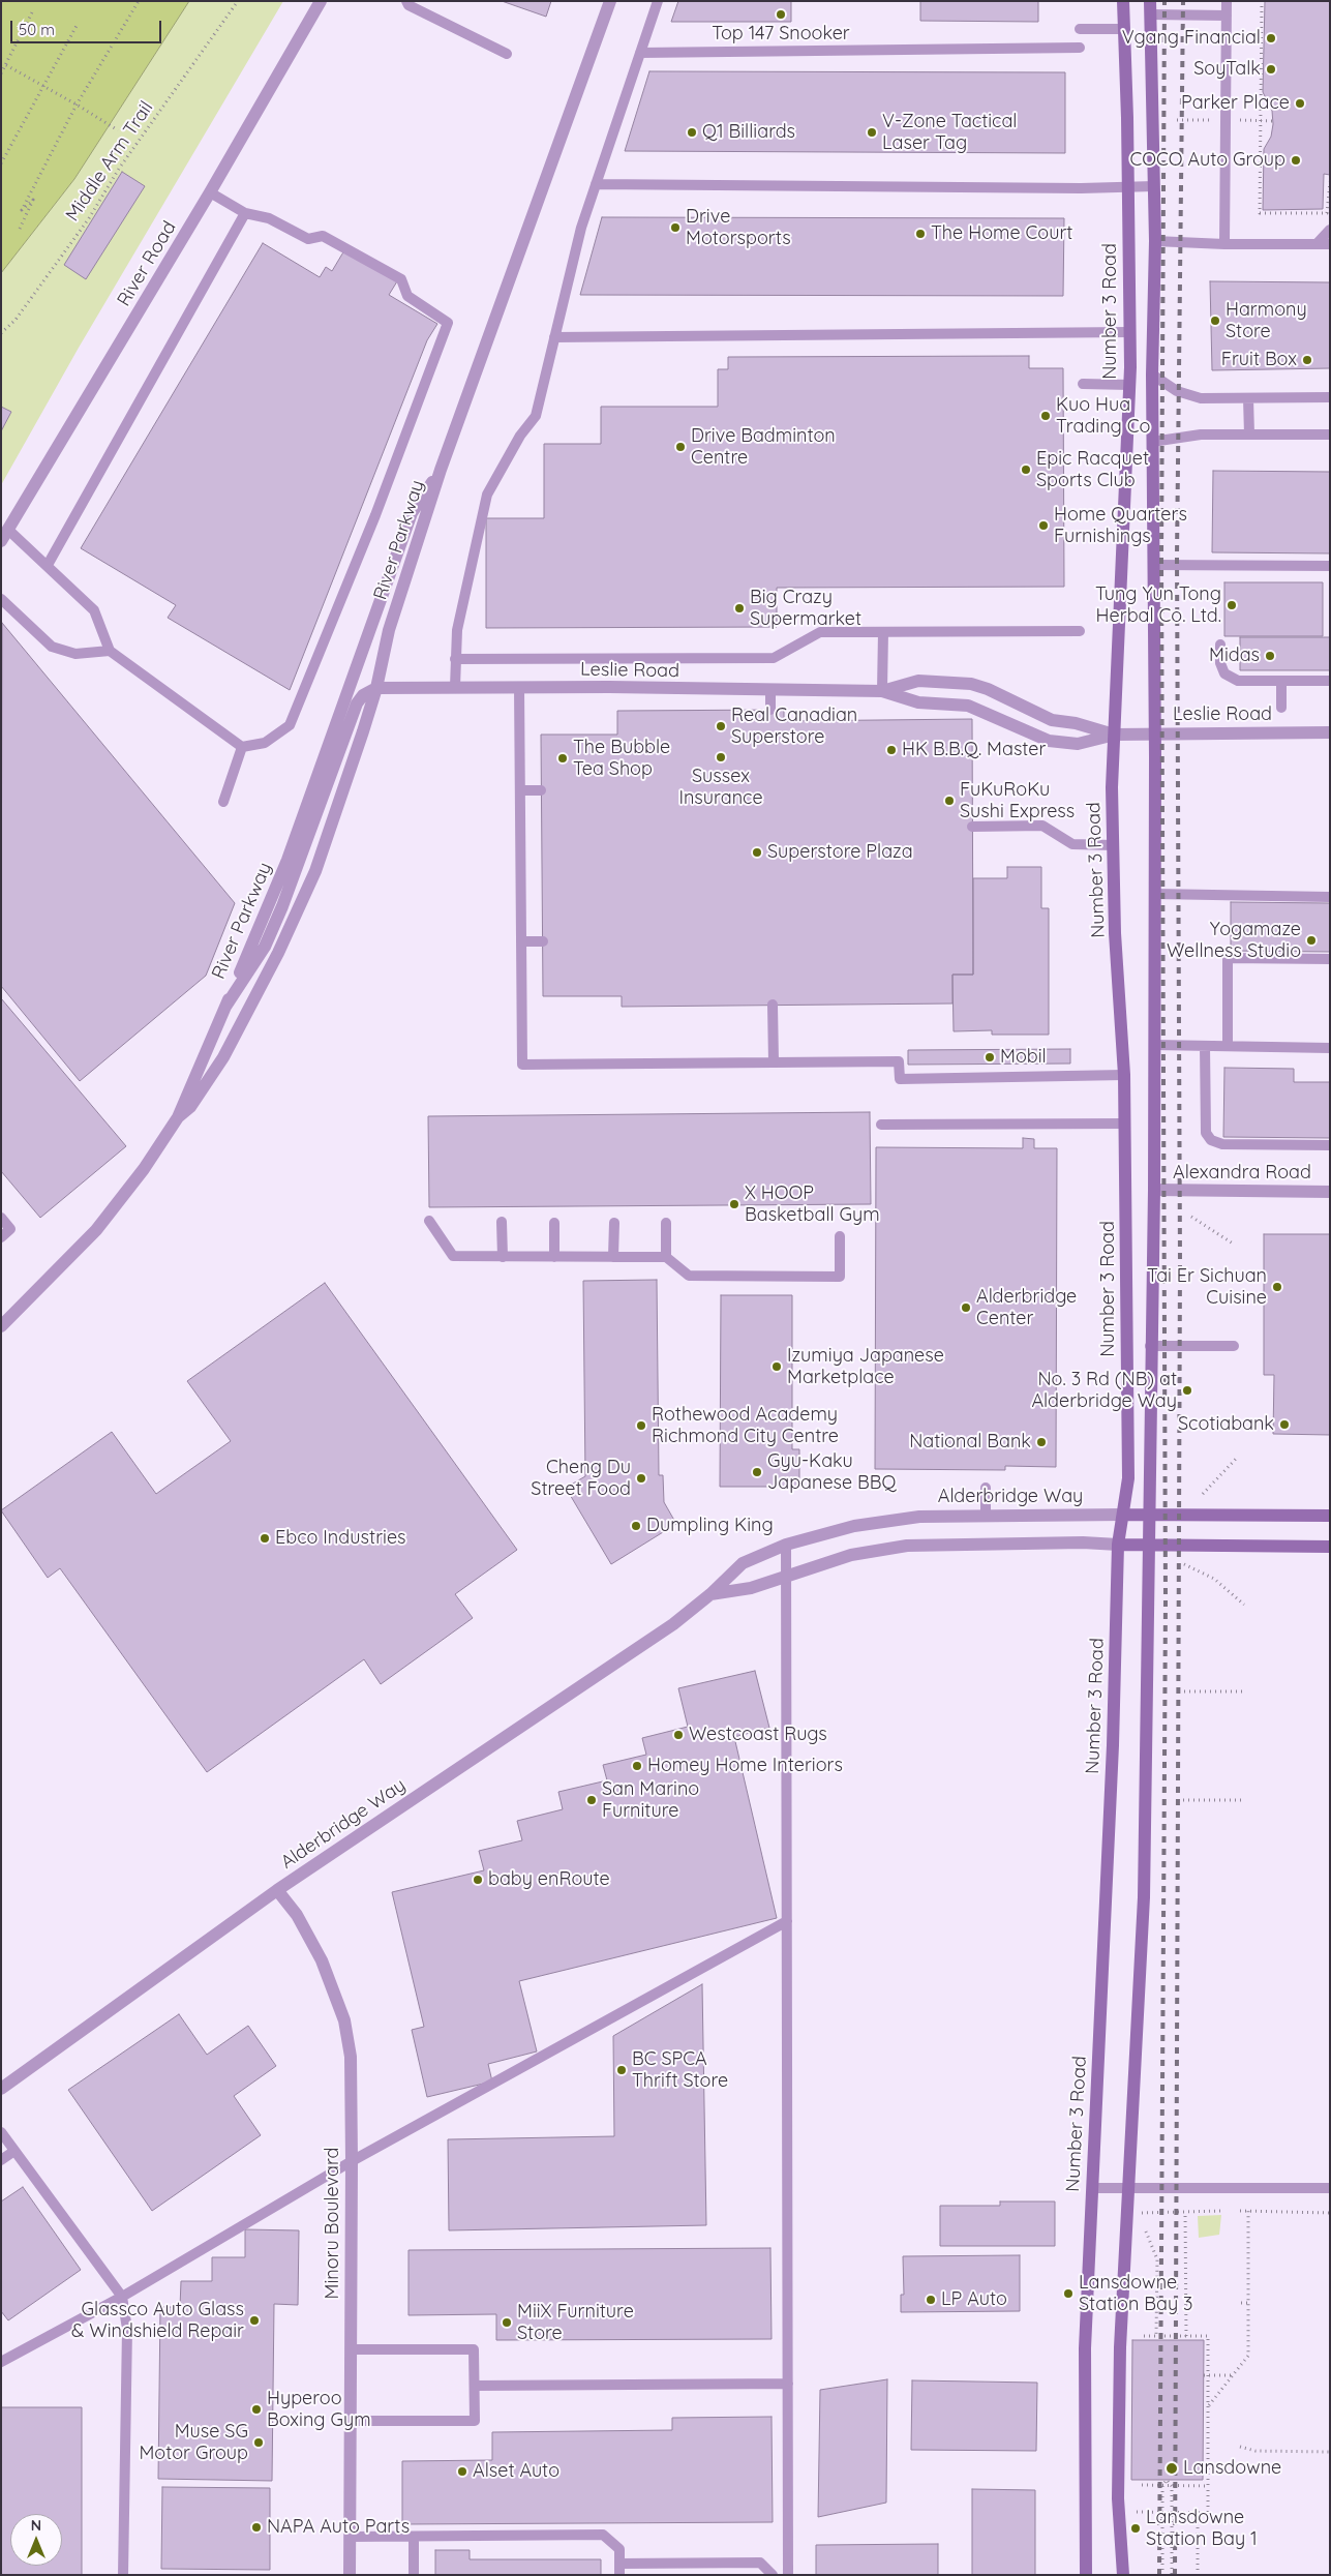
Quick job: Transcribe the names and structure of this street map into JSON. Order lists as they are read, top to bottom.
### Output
{
  "streets": {
    "main road": ["Number 3 Road", "Alderbridge Way"],
    "street": [
      "River Road",
      "River Parkway",
      "Leslie Road",
      "Alexandra Road",
      "Minoru Boulevard"
    ],
    "path": ["Middle Arm Trail"]
  },
  "crossings": [
    ["Number 3 Road", "Leslie Road"],
    ["Number 3 Road", "Alderbridge Way"],
    ["River Parkway", "Leslie Road"],
    ["Alderbridge Way", "Minoru Boulevard"]
  ],
  "places": [
    "Top 147 Snooker",
    "Vgang Financial",
    "SoyTalk",
    "Parker Place",
    "Q1 Billiards",
    "V-Zone Tactical Laser Tag",
    "COCO Auto Group",
    "Drive Motorsports",
    "The Home Court",
    "Harmony Store",
    "Fruit Box",
    "Kuo Hua Trading Co",
    "Drive Badminton Centre",
    "Epic Racquet Sports Club",
    "Home Quarters Furnishings",
    "Tung Yun Tong Herbal Co. Ltd.",
    "Big Crazy Supermarket",
    "Midas",
    "Real Canadian Superstore",
    "HK B.B.Q. Master",
    "Sussex Insurance",
    "The Bubble Tea Shop",
    "FuKuRoKu Sushi Express",
    "Superstore Plaza",
    "Yogamaze Wellness Studio",
    "Mobil",
    "X HOOP Basketball Gym",
    "Tai Er Sichuan Cuisine",
    "Alderbridge Center",
    "Izumiya Japanese Marketplace",
    "No. 3 Rd (NB) at Alderbridge Way",
    "Scotiabank",
    "Rothewood Academy Richmond City Centre",
    "National Bank",
    "Gyu-Kaku Japanese BBQ",
    "Cheng Du Street Food",
    "Dumpling King",
    "Ebco Industries",
    "Westcoast Rugs",
    "Homey Home Interiors",
    "San Marino Furniture",
    "baby enRoute",
    "BC SPCA Thrift Store",
    "Lansdowne Station Bay 3",
    "LP Auto",
    "Glassco Auto Glass & Windshield Repair",
    "MiiX Furniture Store",
    "Hyperoo Boxing Gym",
    "Muse SG Motor Group",
    "Lansdowne",
    "Alset Auto",
    "NAPA Auto Parts",
    "Lansdowne Station Bay 1"
  ],
  "scale_bar": "50 m",
  "north": "top"
}
